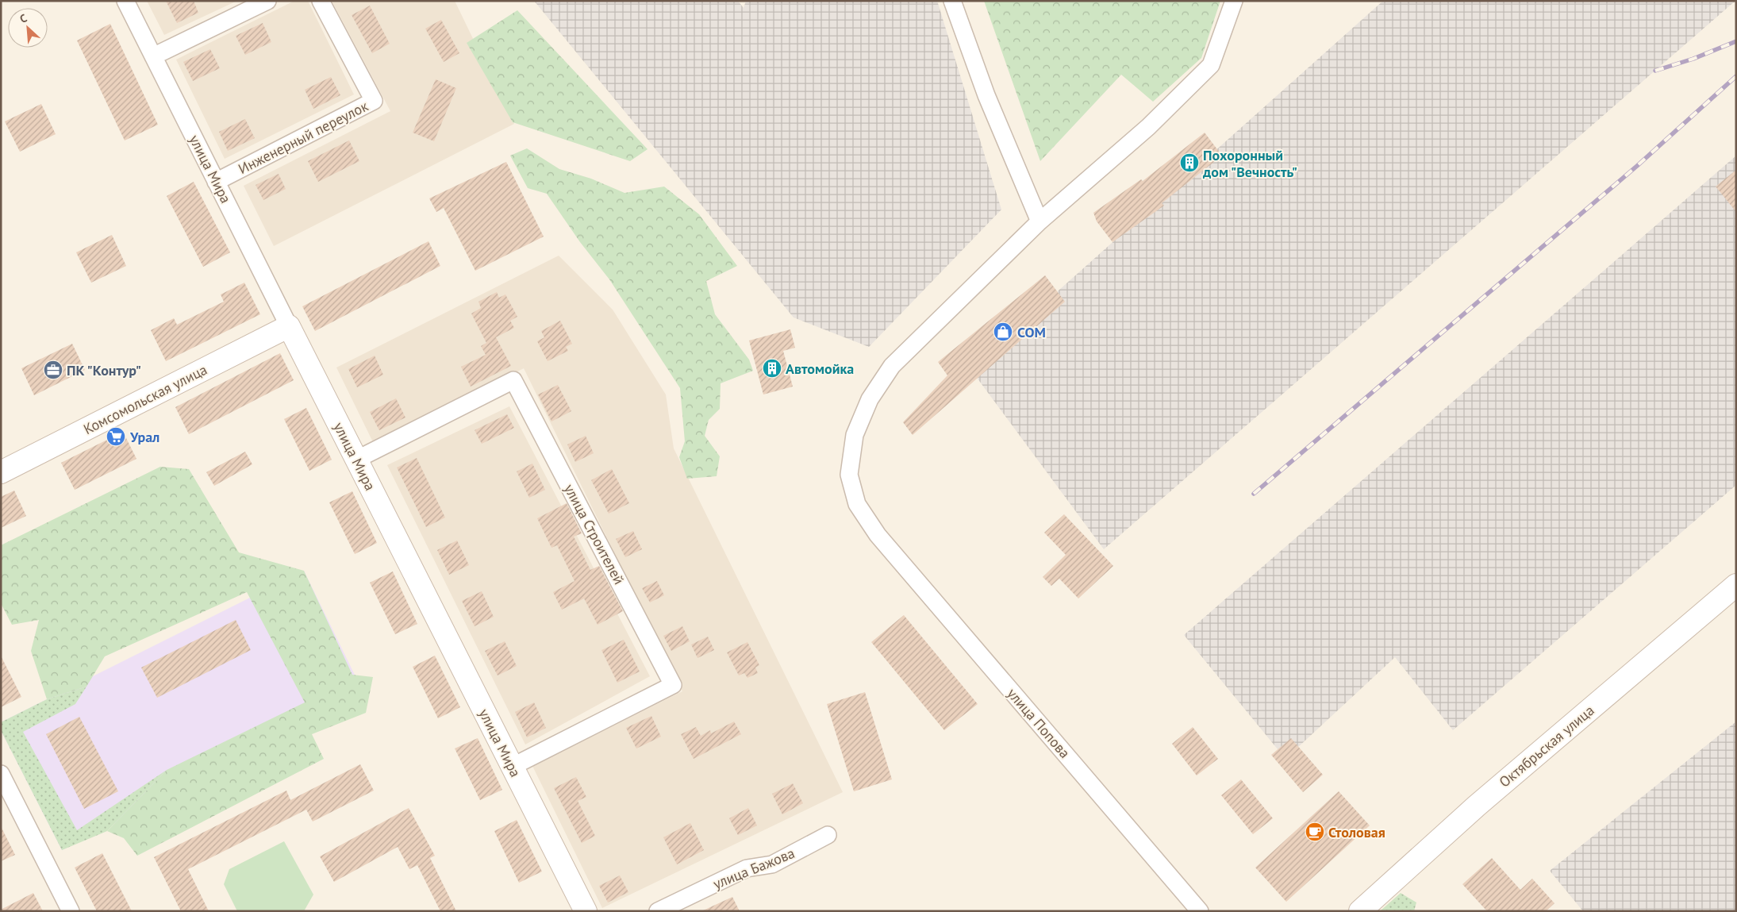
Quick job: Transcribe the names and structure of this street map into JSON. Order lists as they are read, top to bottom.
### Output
{
  "streets": {
    "street": [
      "Инженерный переулок",
      "улица Мира",
      "Комсомольская улица",
      "улица Строителей",
      "улица Попова",
      "Октябрьская улица",
      "улица Бажова"
    ]
  },
  "crossings": [
    ["Инженерный переулок", "улица Мира"],
    ["улица Мира", "Комсомольская улица"],
    ["улица Мира", "улица Строителей"]
  ],
  "places": {
    "building": ["Похоронный дом \"Вечность\"", "Автомойка"],
    "shop": ["СОМ"],
    "office": ["ПК \"Контур\""],
    "supermarket": ["Урал"],
    "cafe": ["Столовая"]
  },
  "north": "top left"
}
